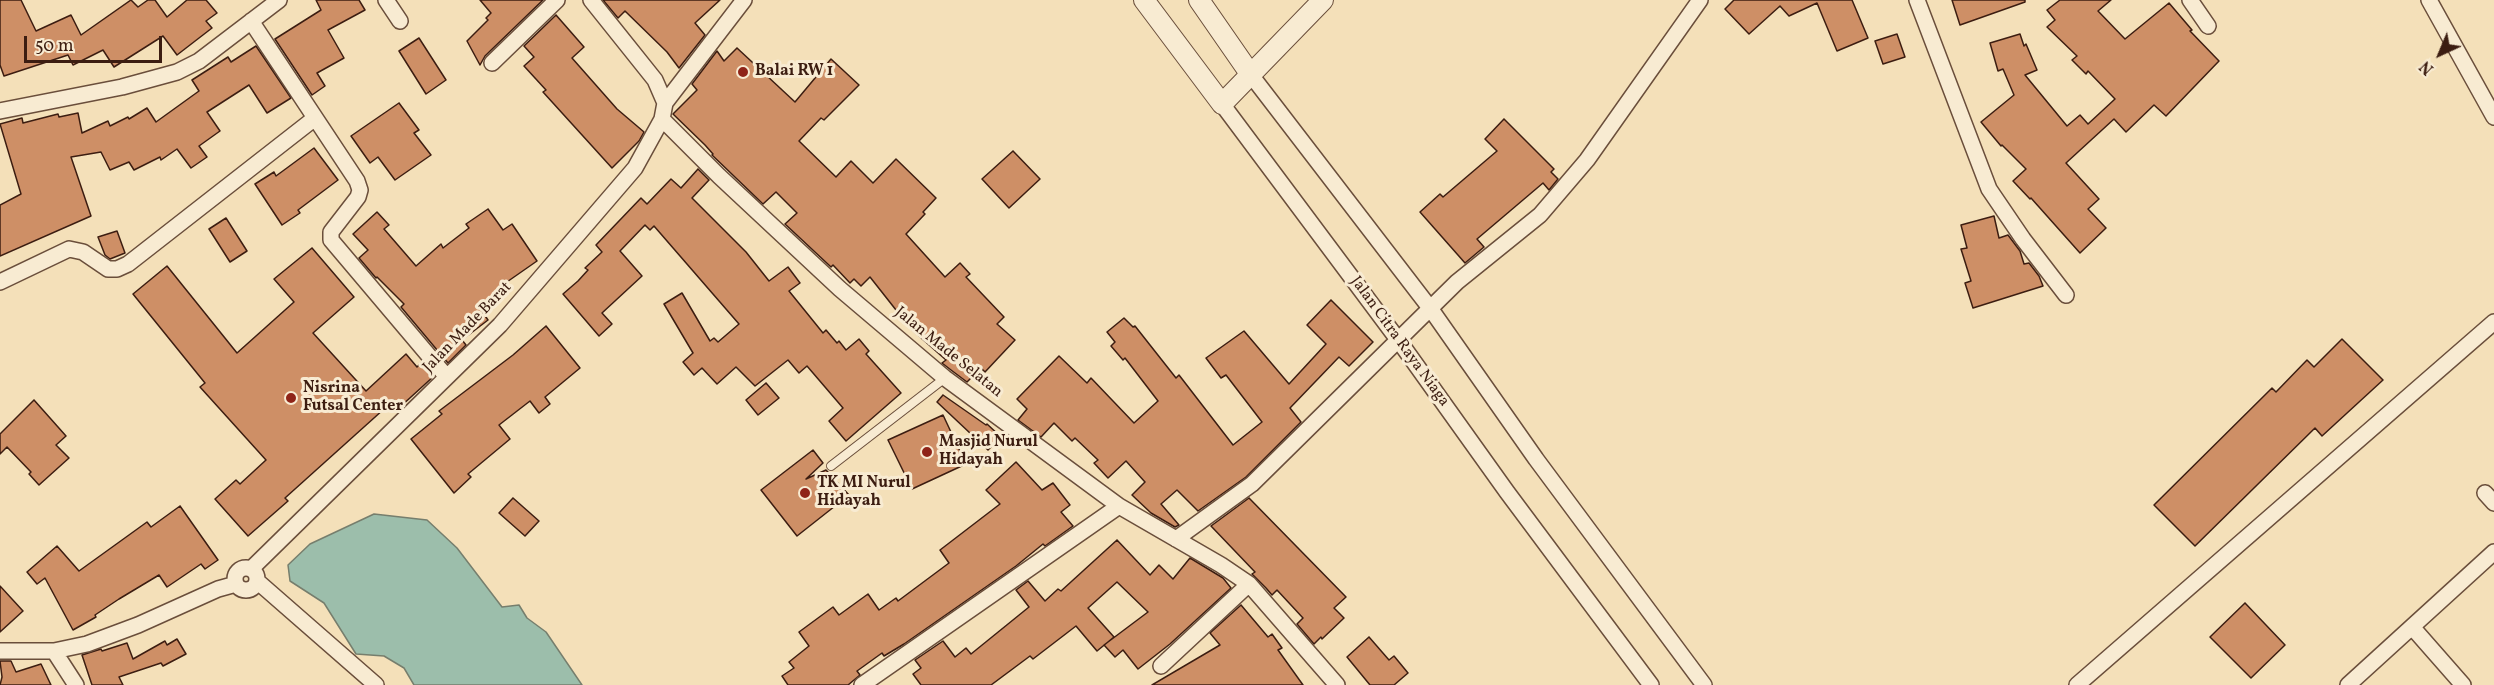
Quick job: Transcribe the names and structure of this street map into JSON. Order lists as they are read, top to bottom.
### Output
{
  "streets": {
    "street": ["Jalan Made Barat", "Jalan Citra Raya Niaga", "Jalan Made Selatan"]
  },
  "crossings": [
    ["Jalan Made Barat", "Jalan Made Selatan"]
  ],
  "places": [
    "Balai RW 1",
    "Nisrina Futsal Center",
    "Masjid Nurul Hidayah",
    "TK MI Nurul Hidayah"
  ],
  "scale_bar": "50 m",
  "north": "bottom left"
}
